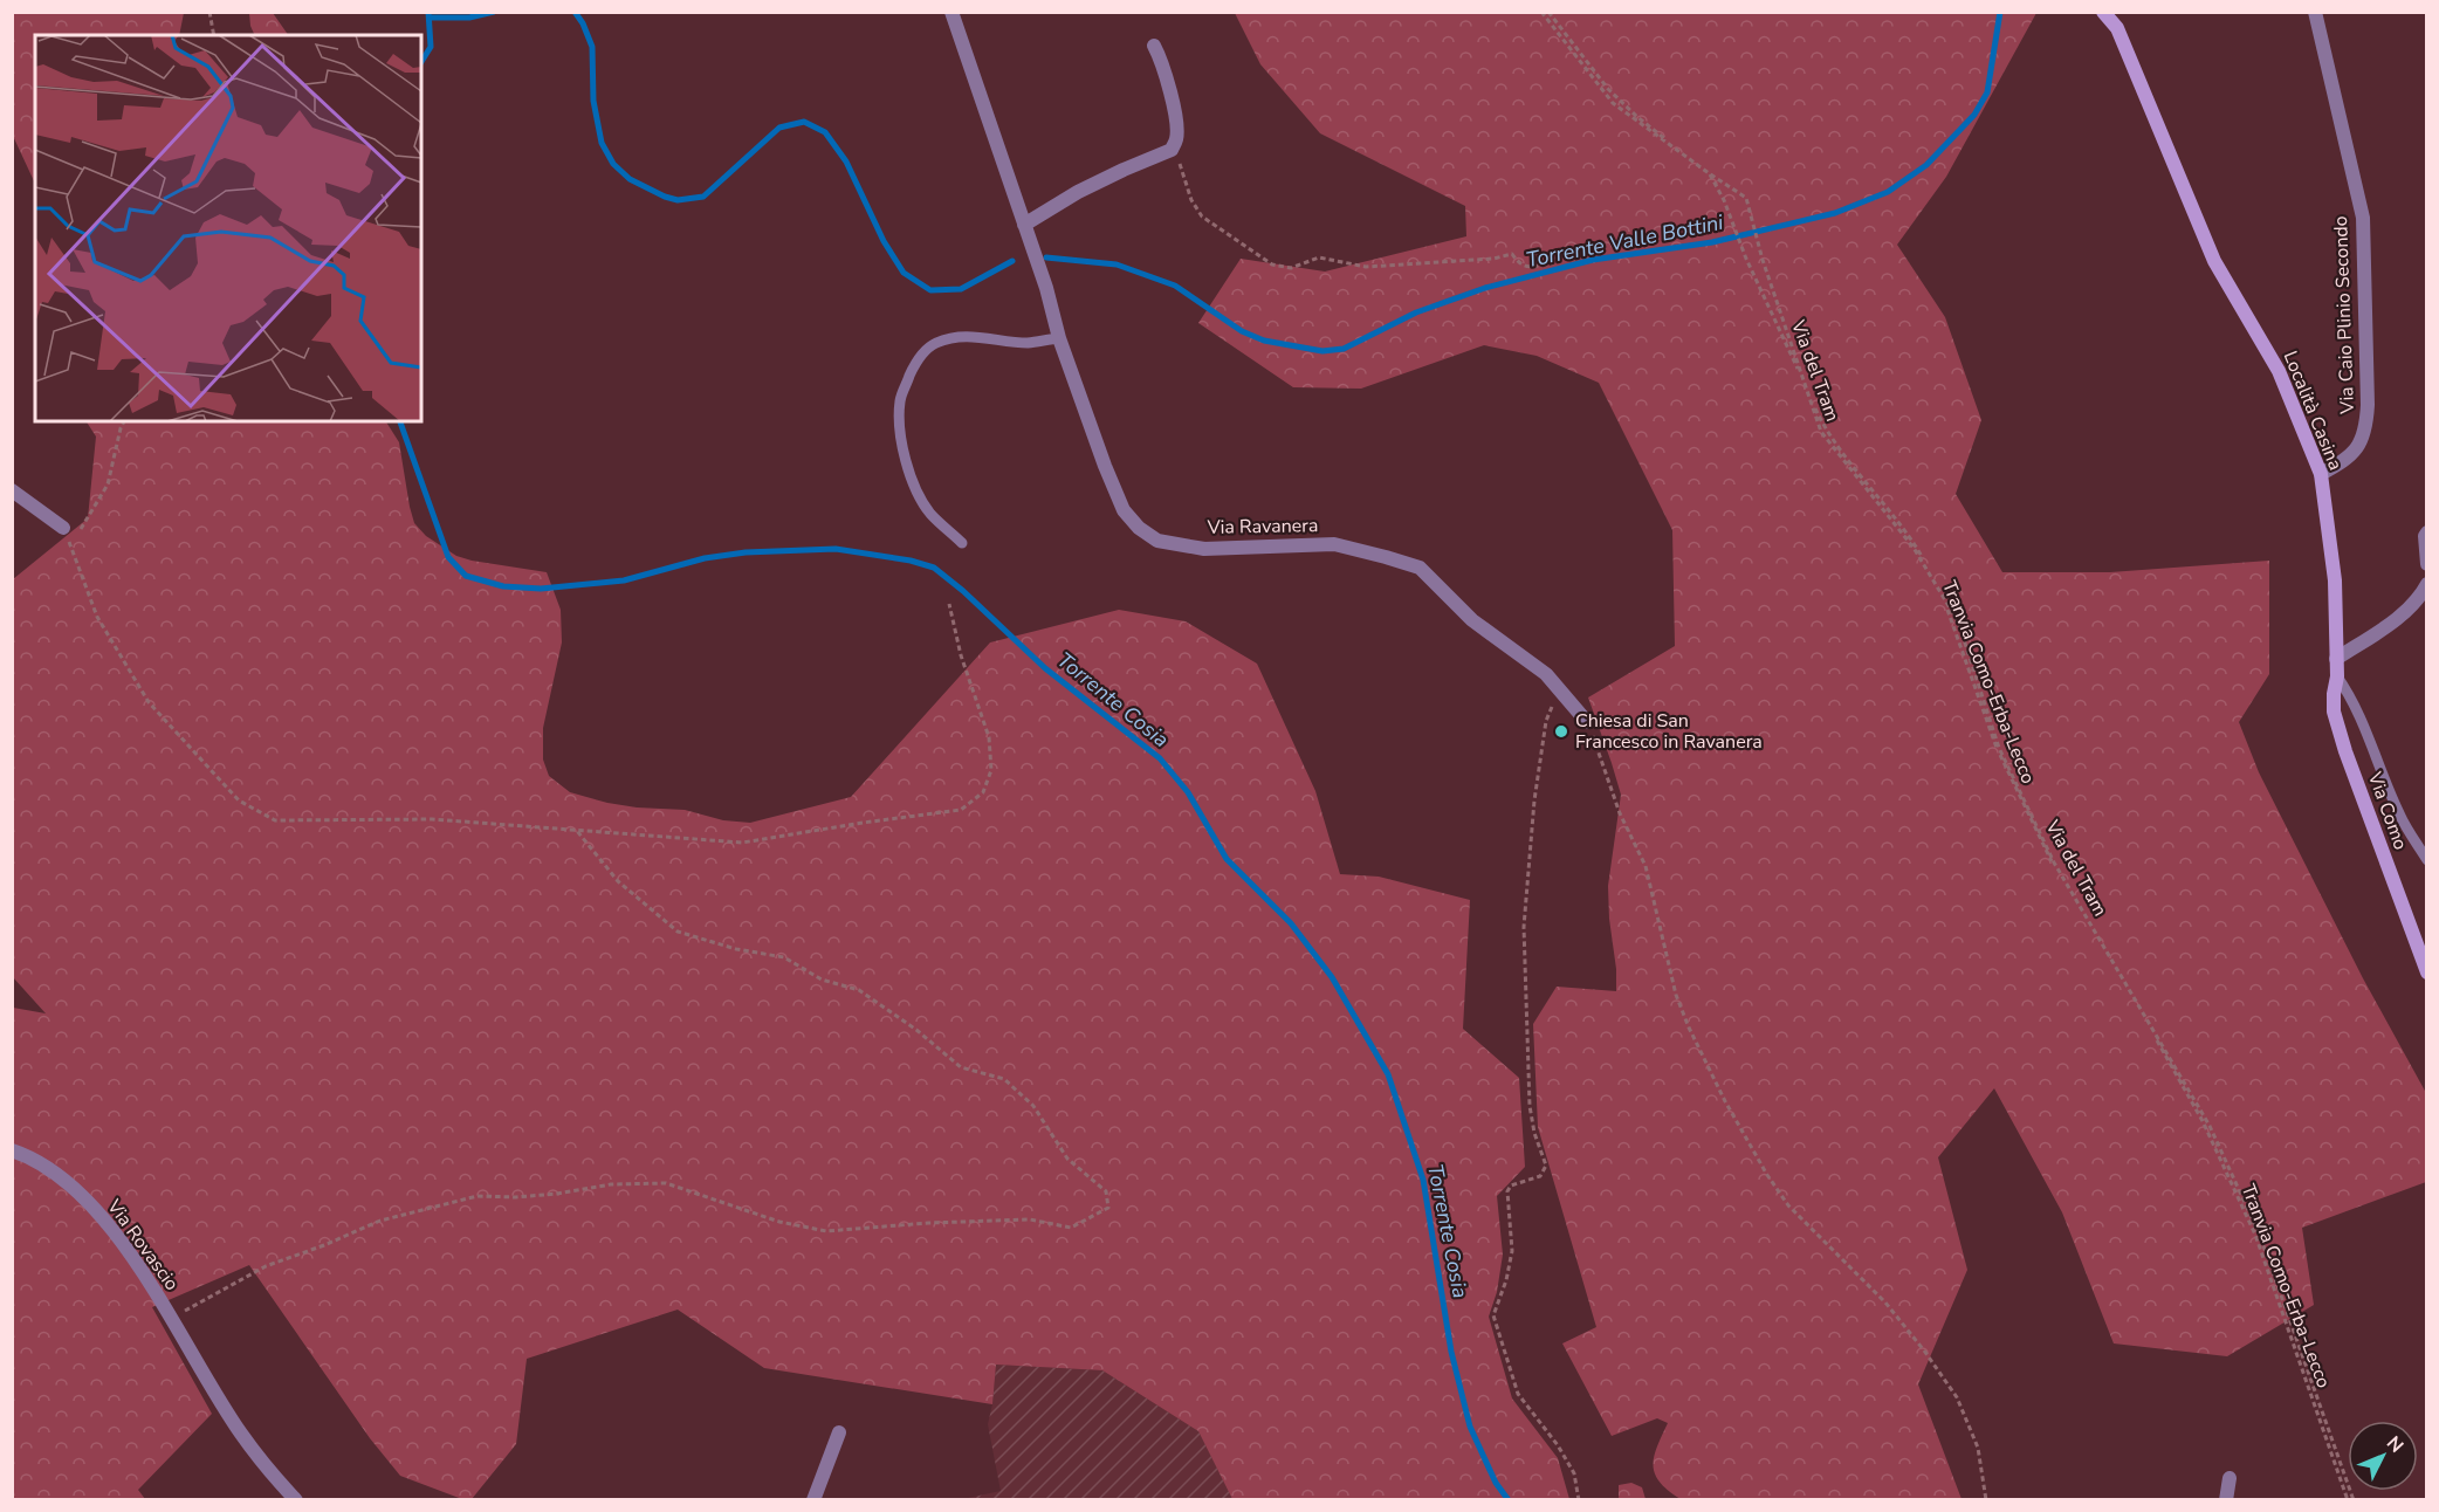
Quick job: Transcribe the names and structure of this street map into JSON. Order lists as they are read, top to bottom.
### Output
{
  "streets": {
    "street": [
      "Via Caio Plinio Secondo",
      "Località Casina",
      "Via Ravanera",
      "Via Como",
      "Via Rovascio"
    ],
    "path": ["Via del Tram", "Tranvia Como-Erba-Lecco"]
  },
  "crossings": [
    ["Via Caio Plinio Secondo", "Località Casina"],
    ["Via del Tram", "Tranvia Como-Erba-Lecco"],
    ["Località Casina", "Via Como"]
  ],
  "water": ["Torrente Valle Bottini", "Torrente Cosia"],
  "places": ["Chiesa di San Francesco in Ravanera"],
  "north": "top right"
}
